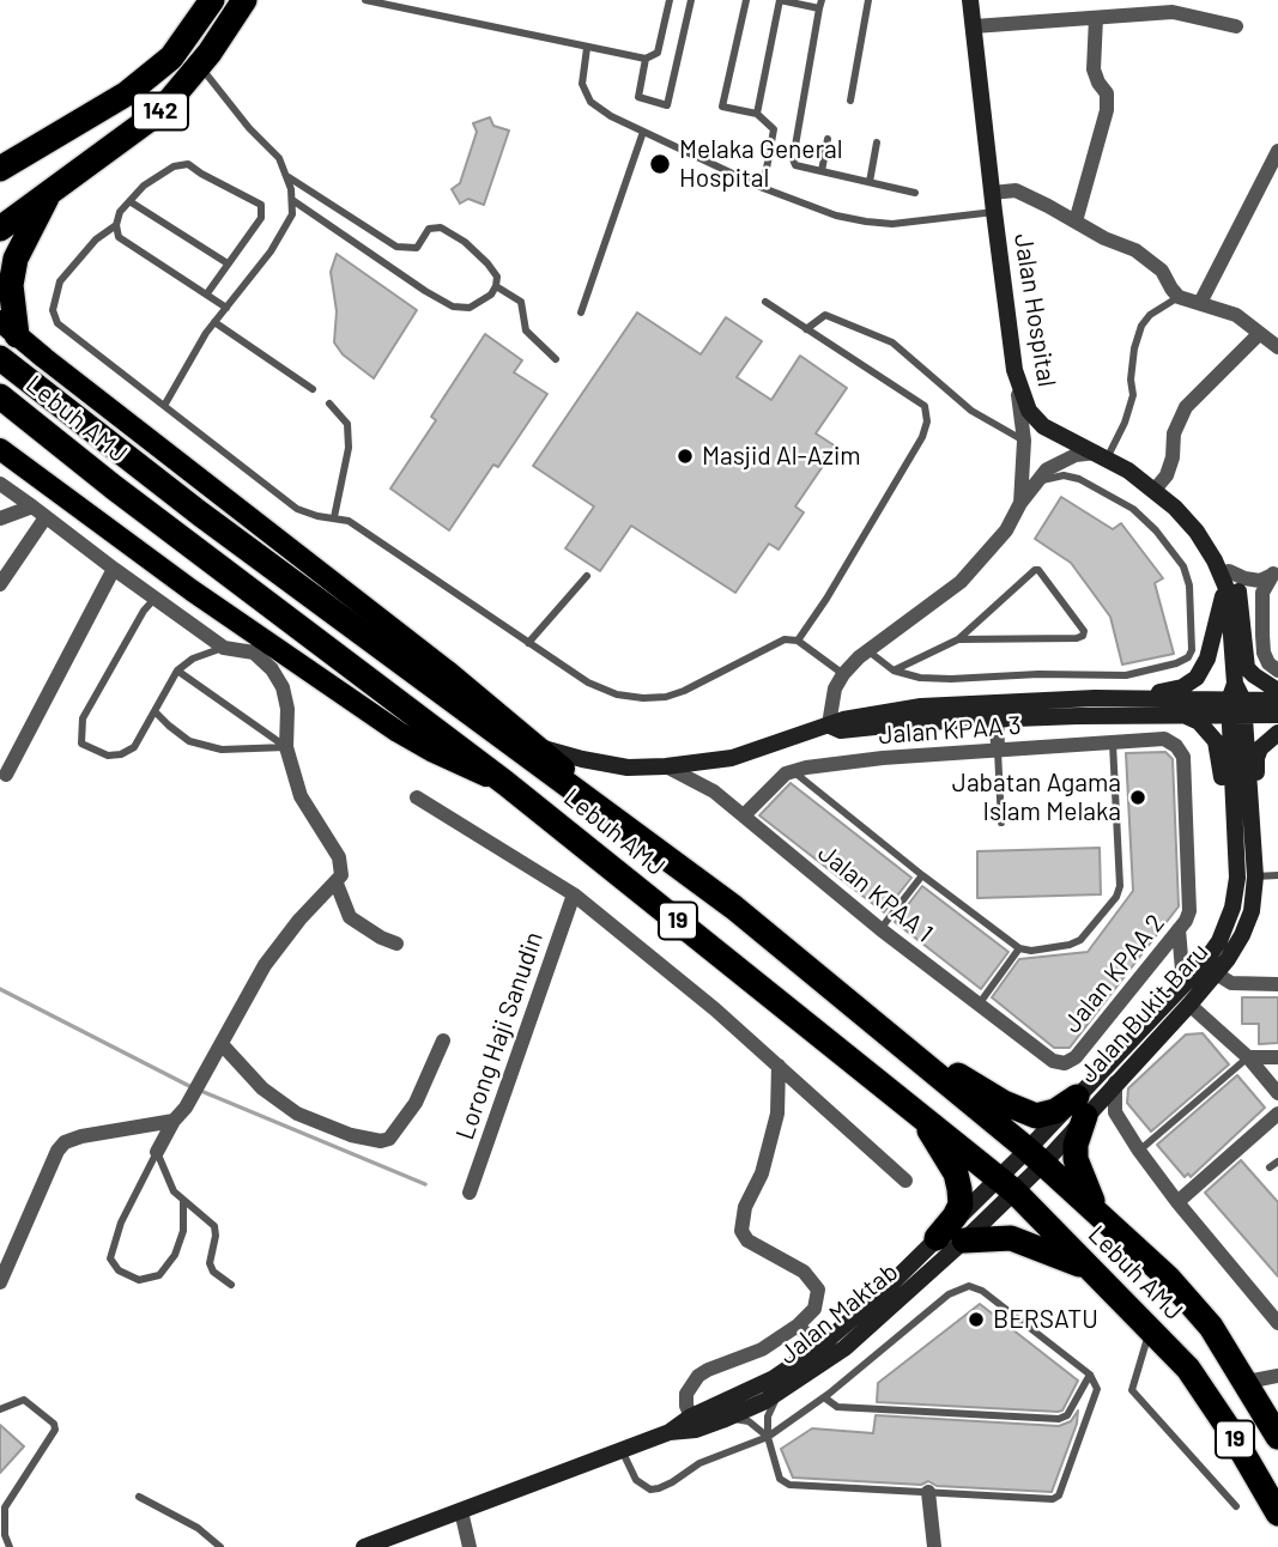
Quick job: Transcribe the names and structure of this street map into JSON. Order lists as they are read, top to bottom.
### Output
{
  "streets": {
    "highway": ["142", "Lebuh AMJ", "19"],
    "main road": ["Jalan Hospital", "Jalan Bukit Baru", "Jalan Maktab"],
    "street": [
      "Jalan KPAA 3",
      "Jalan KPAA 1",
      "Jalan KPAA 2",
      "Lorong Haji Sanudin"
    ]
  },
  "crossings": [
    ["Jalan Hospital", "Jalan Bukit Baru"],
    ["Lebuh AMJ", "Jalan Bukit Baru"],
    ["Lebuh AMJ", "Jalan Maktab"],
    ["Jalan KPAA 3", "Jalan KPAA 1"],
    ["Jalan KPAA 3", "Jalan KPAA 2"],
    ["Jalan KPAA 1", "Jalan KPAA 2"],
    ["Jalan Bukit Baru", "Jalan Maktab"]
  ],
  "places": [
    "Melaka General Hospital",
    "Masjid Al-Azim",
    "Jabatan Agama Islam Melaka",
    "BERSATU"
  ]
}
